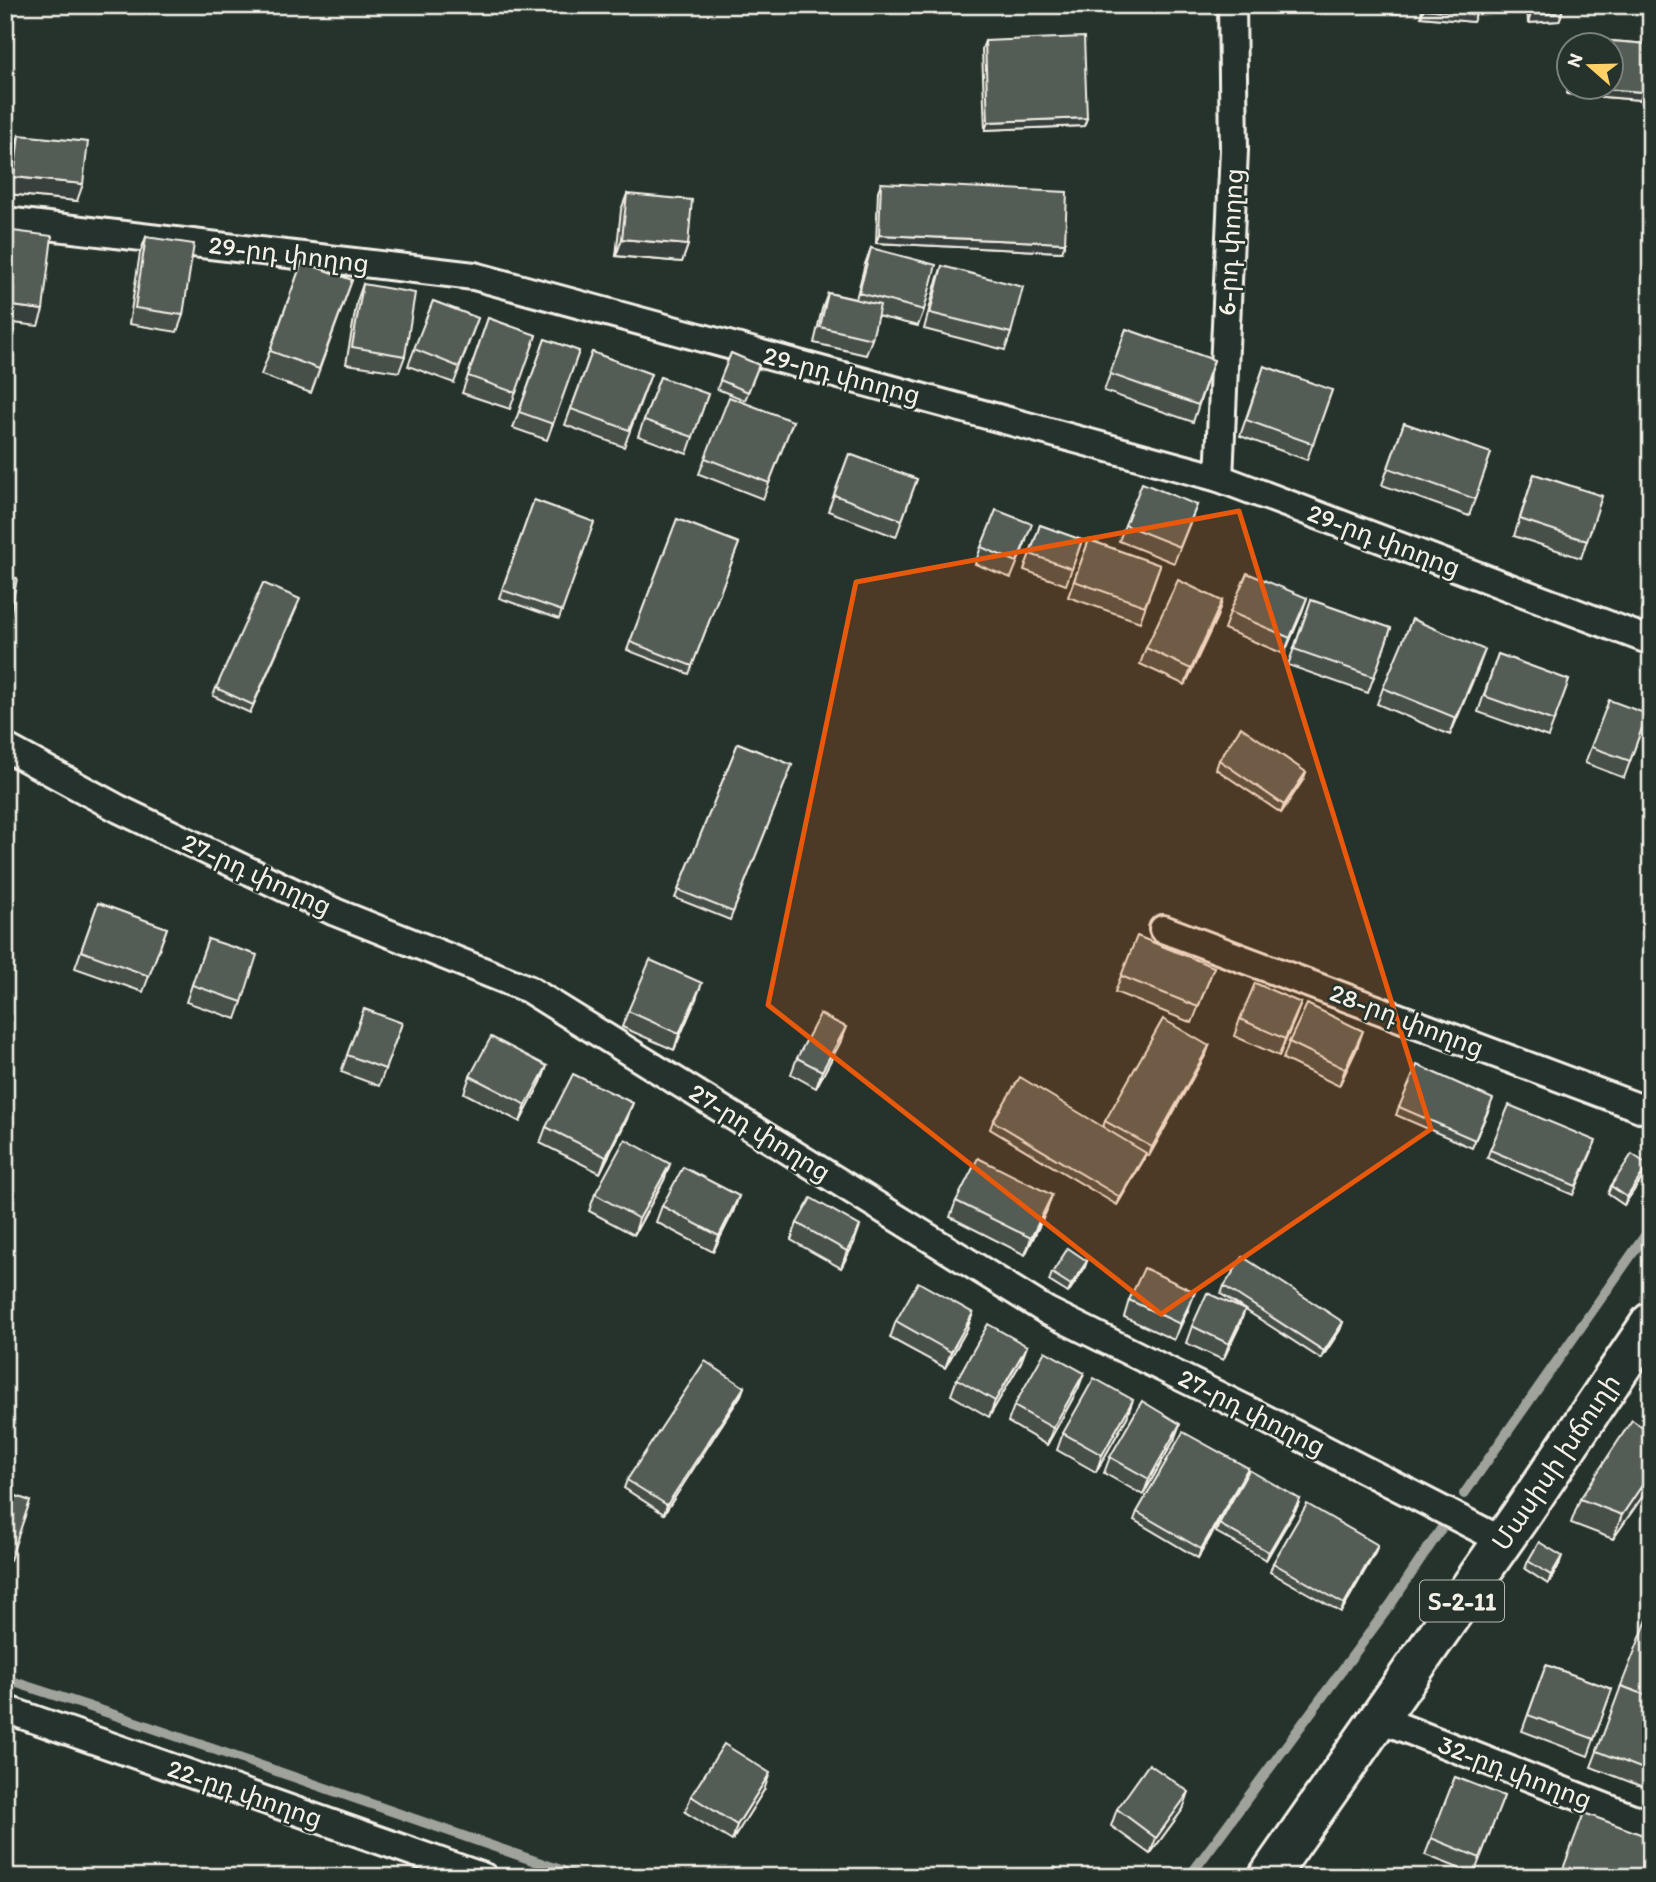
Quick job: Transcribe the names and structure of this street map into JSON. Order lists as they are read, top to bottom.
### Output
{
  "streets": {
    "main road": ["Մասիսի խճուղի", "Տ-2-11"],
    "street": [
      "6-րդ փողոց",
      "29-րդ փողոց",
      "27-րդ փողոց",
      "28-րդ փողոց",
      "32-րդ փողոց",
      "22-րդ փողոց"
    ]
  },
  "crossings": [
    ["6-րդ փողոց", "29-րդ փողոց"],
    ["27-րդ փողոց", "Մասիսի խճուղի"],
    ["Մասիսի խճուղի", "32-րդ փողոց"]
  ],
  "north": "left"
}
